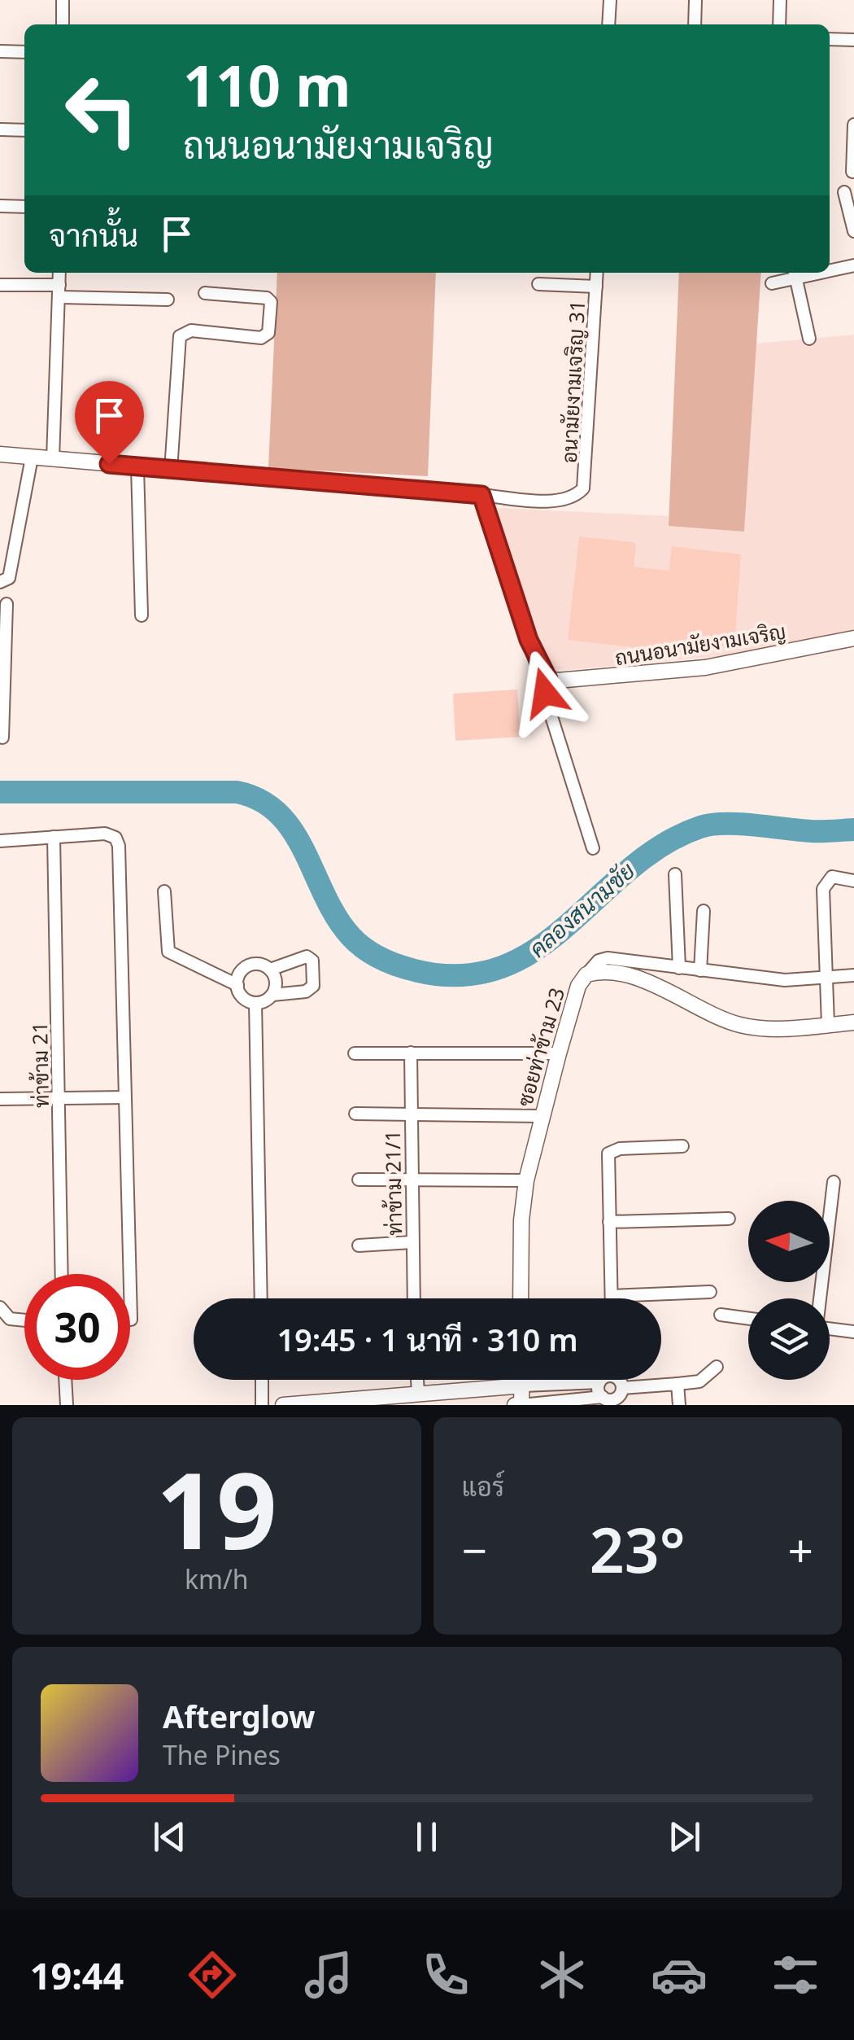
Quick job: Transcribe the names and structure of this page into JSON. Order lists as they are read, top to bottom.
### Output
{
  "streets": {
    "street": [
      "อนามัยงามเจริญ 31",
      "ถนนอนามัยงามเจริญ",
      "ซอยท่าข้าม 23",
      "ท่าข้าม 21",
      "ท่าข้าม 21/1"
    ]
  },
  "water": ["คลองสนามชัย"],
  "north": "left",
  "page": {
    "turn": ["110 m", "ถนนอนามัยงามเจริญ"],
    "then": "จากนั้น",
    "limit": "30",
    "trip": "19:45 · 1 นาที · 310 m",
    "tile": [
      ["19", "km/h"],
      "แอร์"
    ],
    "heat": ["−", "23°", "+"],
    "song": ["Afterglow", "The Pines"],
    "tabs": "19:44"
  }
}
